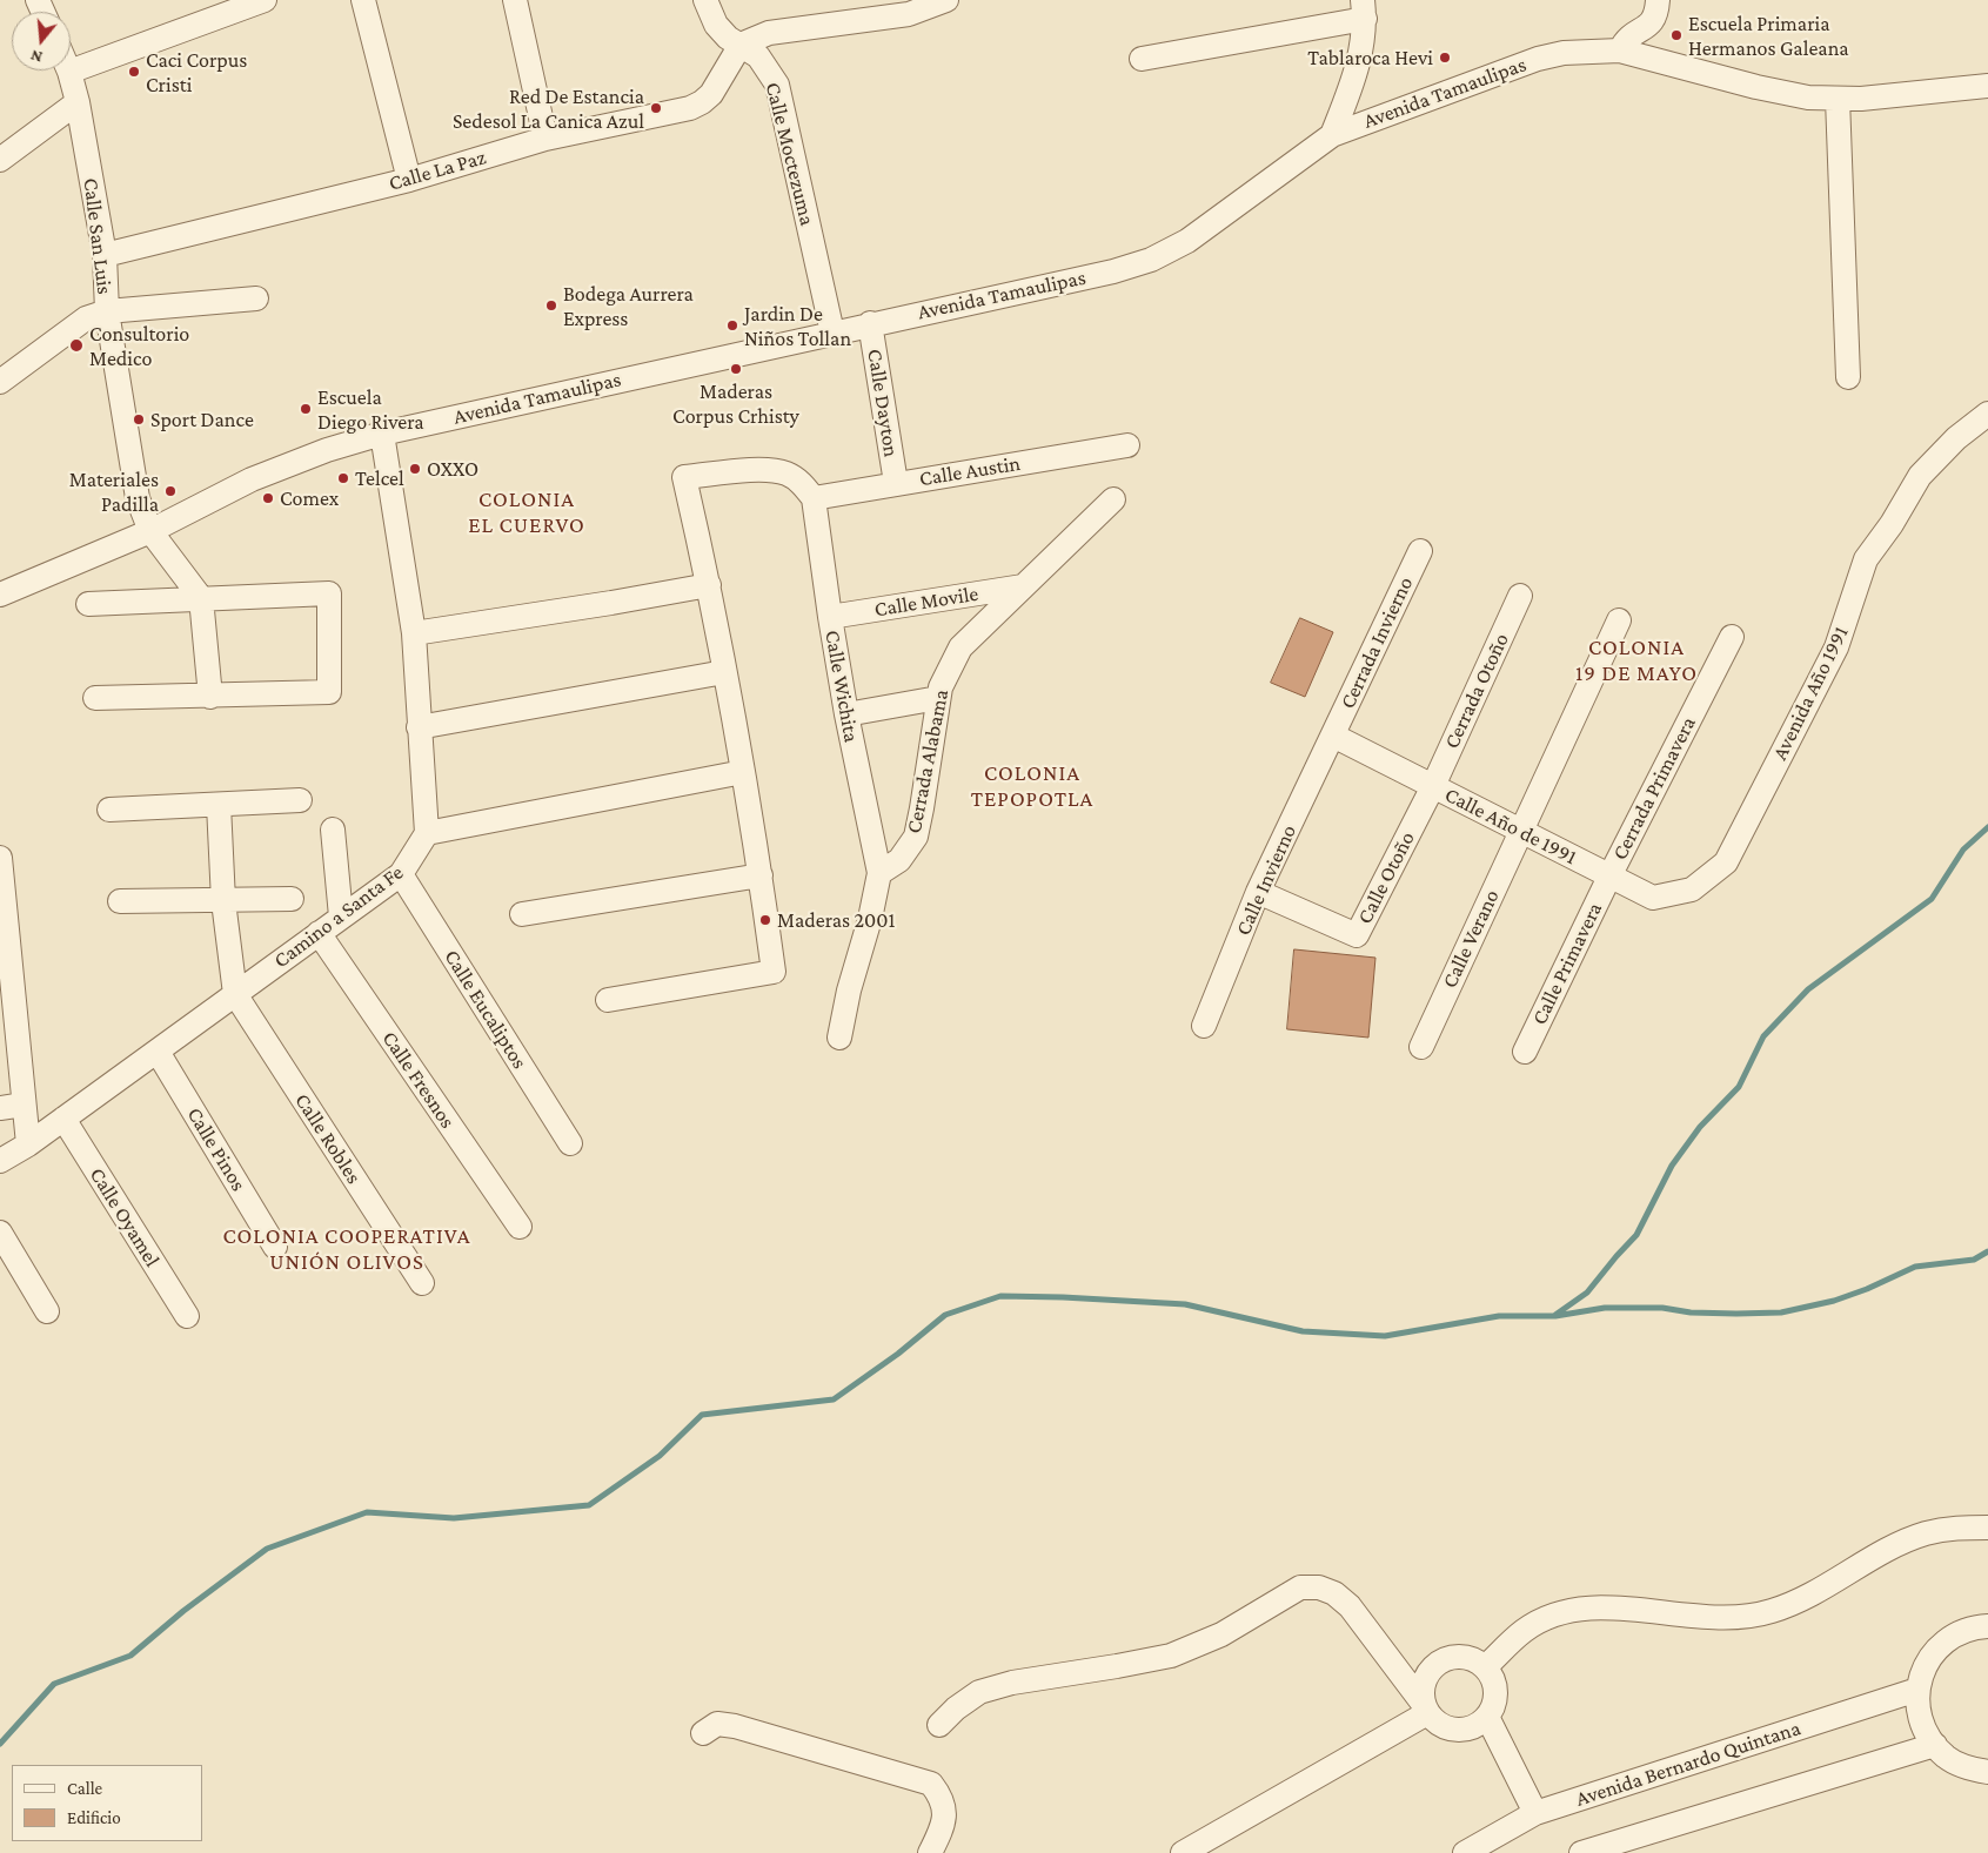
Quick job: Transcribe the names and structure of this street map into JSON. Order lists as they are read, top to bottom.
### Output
{
  "streets": {
    "street": [
      "Avenida Tamaulipas",
      "Calle Moctezuma",
      "Calle La Paz",
      "Calle San Luis",
      "Calle Dayton",
      "Calle Austin",
      "Calle Movile",
      "Cerrada Invierno",
      "Calle Wichita",
      "Cerrada Otoño",
      "Avenida Año 1991",
      "Cerrada Alabama",
      "Cerrada Primavera",
      "Calle Año de 1991",
      "Calle Otoño",
      "Calle Invierno",
      "Camino a Santa Fe",
      "Calle Verano",
      "Calle Primavera",
      "Calle Eucaliptos",
      "Calle Fresnos",
      "Calle Robles",
      "Calle Pinos",
      "Calle Oyamel",
      "Avenida Bernardo Quintana"
    ]
  },
  "crossings": [
    ["Avenida Tamaulipas", "Calle Moctezuma"],
    ["Avenida Tamaulipas", "Calle San Luis"],
    ["Avenida Tamaulipas", "Calle Dayton"],
    ["Calle Moctezuma", "Calle La Paz"],
    ["Calle La Paz", "Calle San Luis"],
    ["Calle Dayton", "Calle Austin"],
    ["Calle Austin", "Calle Wichita"],
    ["Calle Movile", "Calle Wichita"],
    ["Calle Movile", "Cerrada Alabama"],
    ["Cerrada Invierno", "Calle Año de 1991"],
    ["Cerrada Invierno", "Calle Invierno"],
    ["Calle Wichita", "Cerrada Alabama"],
    ["Cerrada Otoño", "Calle Año de 1991"],
    ["Cerrada Otoño", "Calle Otoño"],
    ["Avenida Año 1991", "Calle Año de 1991"],
    ["Cerrada Primavera", "Calle Año de 1991"],
    ["Cerrada Primavera", "Calle Primavera"],
    ["Calle Año de 1991", "Calle Otoño"],
    ["Calle Año de 1991", "Calle Invierno"],
    ["Calle Año de 1991", "Calle Verano"],
    ["Calle Año de 1991", "Calle Primavera"],
    ["Calle Otoño", "Calle Invierno"],
    ["Camino a Santa Fe", "Calle Eucaliptos"],
    ["Camino a Santa Fe", "Calle Fresnos"],
    ["Camino a Santa Fe", "Calle Robles"],
    ["Camino a Santa Fe", "Calle Pinos"],
    ["Camino a Santa Fe", "Calle Oyamel"]
  ],
  "districts": [
    "COLONIA EL CUERVO",
    "COLONIA 19 DE MAYO",
    "COLONIA TEPOPOTLA",
    "COLONIA COOPERATIVA UNIÓN OLIVOS"
  ],
  "places": [
    "Escuela Primaria Hermanos Galeana",
    "Tablaroca Hevi",
    "Caci Corpus Cristi",
    "Red De Estancia Sedesol La Canica Azul",
    "Bodega Aurrera Express",
    "Jardin De Niños Tollan",
    "Consultorio Medico",
    "Maderas Corpus Crhisty",
    "Escuela Diego Rivera",
    "Sport Dance",
    "OXXO",
    "Telcel",
    "Materiales Padilla",
    "Comex",
    "Maderas 2001"
  ],
  "legend": ["Calle", "Edificio"],
  "north": "bottom"
}
